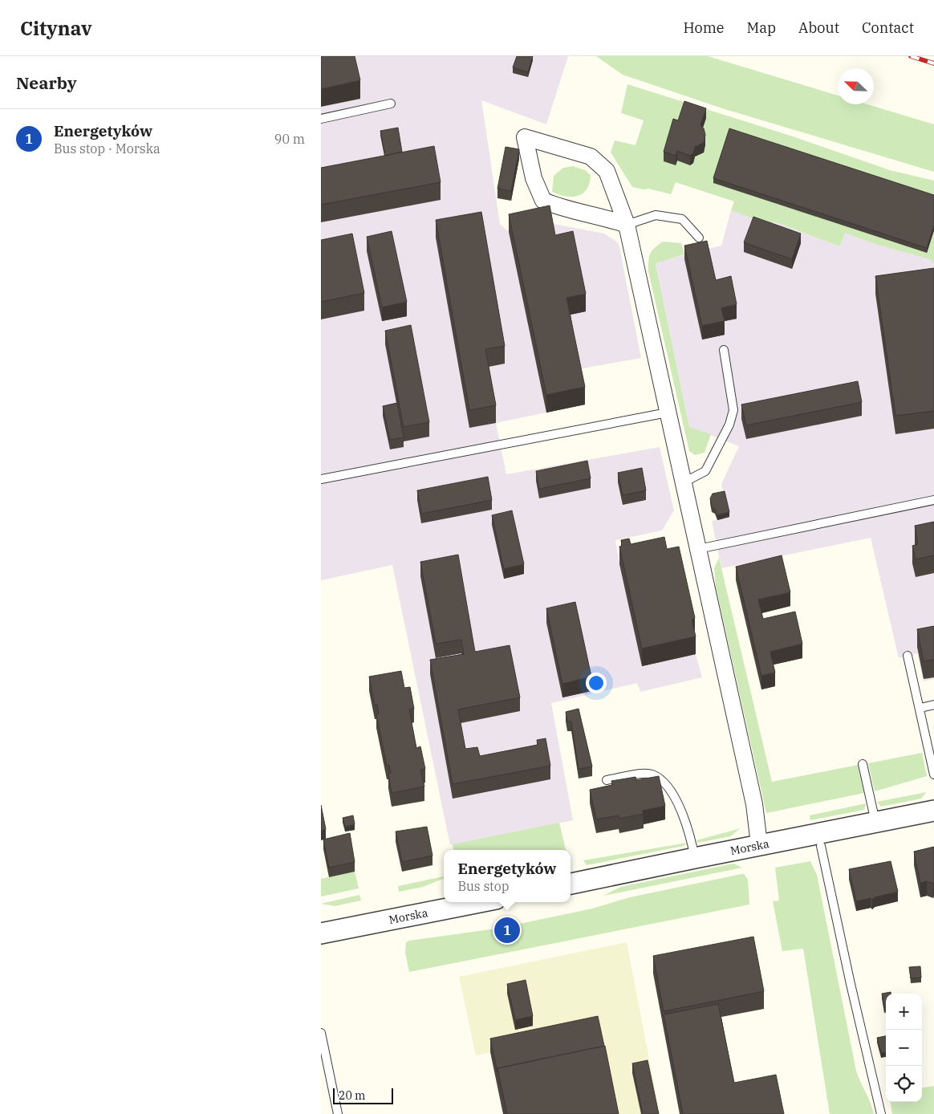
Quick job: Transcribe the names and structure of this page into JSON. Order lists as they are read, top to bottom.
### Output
{
  "streets": {
    "street": ["Morska"]
  },
  "scale_bar": "20 m",
  "north": "top left",
  "page": {
    "header": "Citynav",
    "nav": [
      "Home",
      "Map",
      "About",
      "Contact"
    ],
    "heading": "Nearby",
    "list": [
      {
        "mark": "1",
        "name": "Energetyków",
        "note": "Bus stop · Morska",
        "value": "90 m"
      }
    ],
    "popup": ["Energetyków", "Bus stop"],
    "pins": "1",
    "map_buttons": ["+", "−"],
    "scale": "20 m"
  }
}
